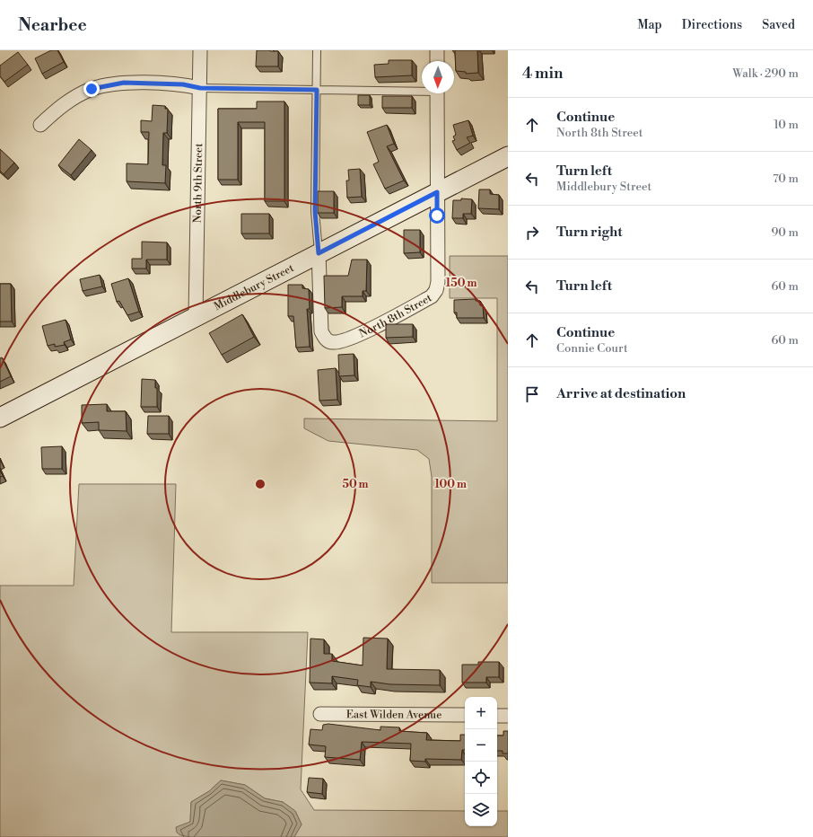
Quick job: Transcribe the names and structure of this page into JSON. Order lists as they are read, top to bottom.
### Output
{
  "streets": {
    "main road": ["Middlebury Street"],
    "street": ["North 9th Street", "North 8th Street", "East Wilden Avenue"]
  },
  "crossings": [
    ["North 9th Street", "Middlebury Street"],
    ["Middlebury Street", "North 8th Street"]
  ],
  "north": "bottom",
  "page": {
    "header": "Nearbee",
    "nav": ["Map", "Directions", "Saved"],
    "heading": ["4 min", "Walk · 290 m"],
    "list": [
      ["Continue", "North 8th Street", "10 m"],
      ["Turn left", "Middlebury Street", "70 m"],
      ["Turn right", "90 m"],
      ["Turn left", "60 m"],
      ["Continue", "Connie Court", "60 m"],
      "Arrive at destination"
    ],
    "map_buttons": ["+", "−"]
  },
  "rings": ["150 m", "50 m", "100 m"]
}
